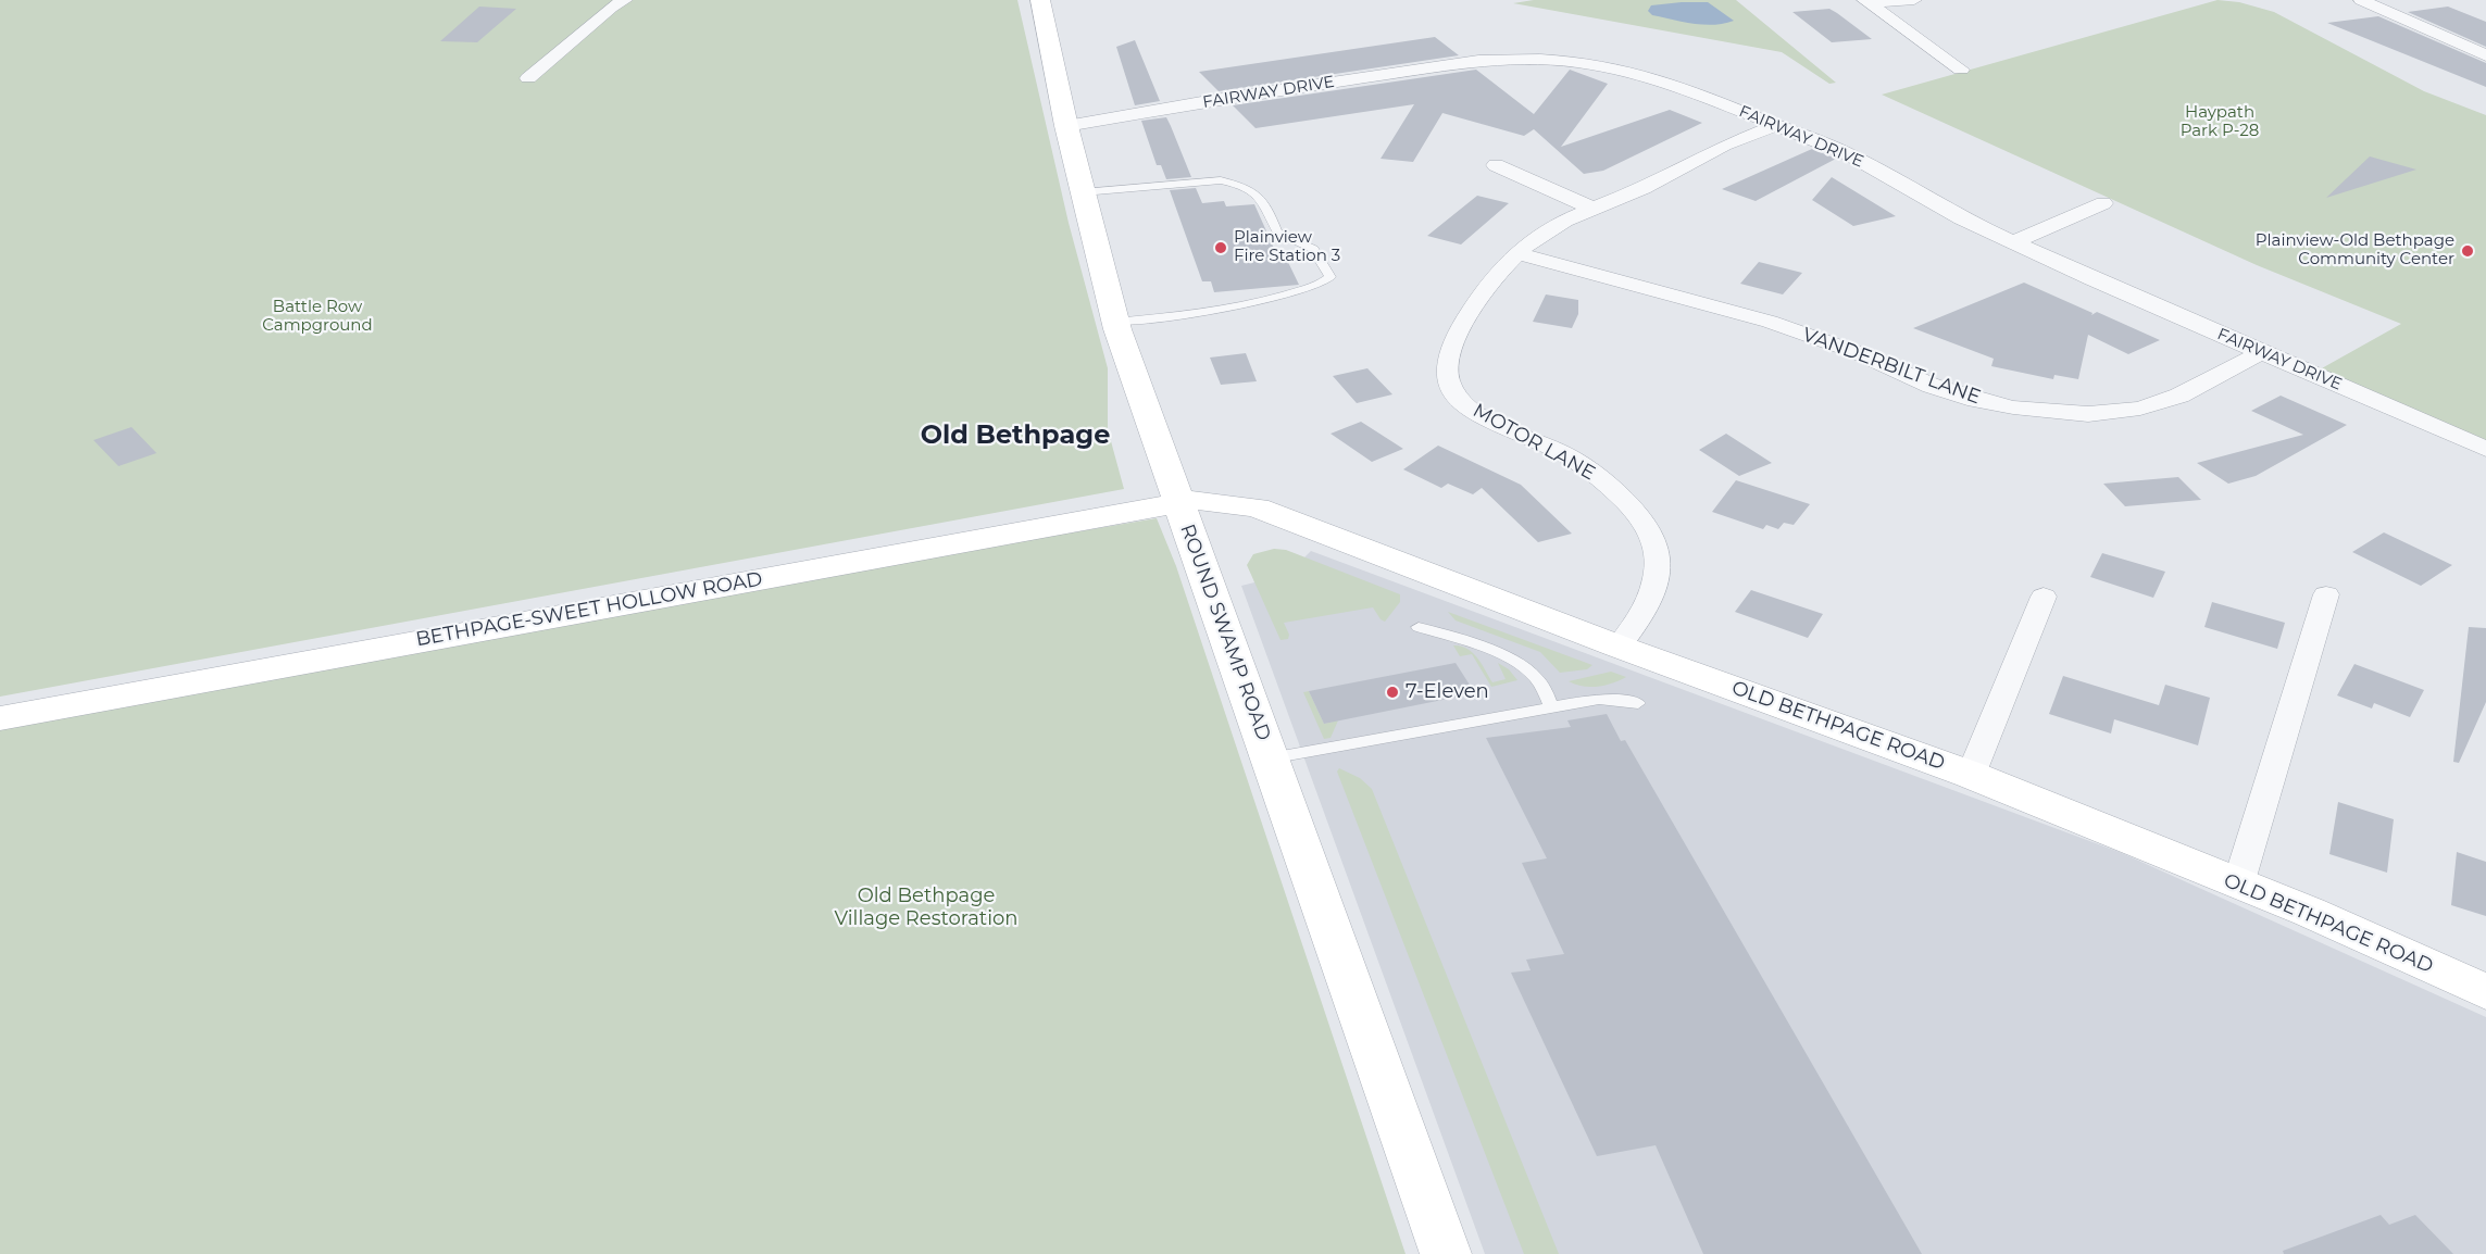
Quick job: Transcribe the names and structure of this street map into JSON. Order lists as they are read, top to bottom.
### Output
{
  "streets": {
    "main road": ["BETHPAGE-SWEET HOLLOW ROAD", "ROUND SWAMP ROAD", "OLD BETHPAGE ROAD"],
    "street": ["FAIRWAY DRIVE", "VANDERBILT LANE", "MOTOR LANE"]
  },
  "crossings": [
    ["FAIRWAY DRIVE", "VANDERBILT LANE"],
    ["FAIRWAY DRIVE", "MOTOR LANE"],
    ["FAIRWAY DRIVE", "ROUND SWAMP ROAD"],
    ["VANDERBILT LANE", "MOTOR LANE"],
    ["MOTOR LANE", "OLD BETHPAGE ROAD"],
    ["BETHPAGE-SWEET HOLLOW ROAD", "ROUND SWAMP ROAD"],
    ["BETHPAGE-SWEET HOLLOW ROAD", "OLD BETHPAGE ROAD"],
    ["ROUND SWAMP ROAD", "OLD BETHPAGE ROAD"]
  ],
  "districts": ["Old Bethpage"],
  "parks": ["Haypath Park P-28", "Battle Row Campground", "Old Bethpage Village Restoration"],
  "places": ["Plainview Fire Station 3", "Plainview-Old Bethpage Community Center", "7-Eleven"]
}
